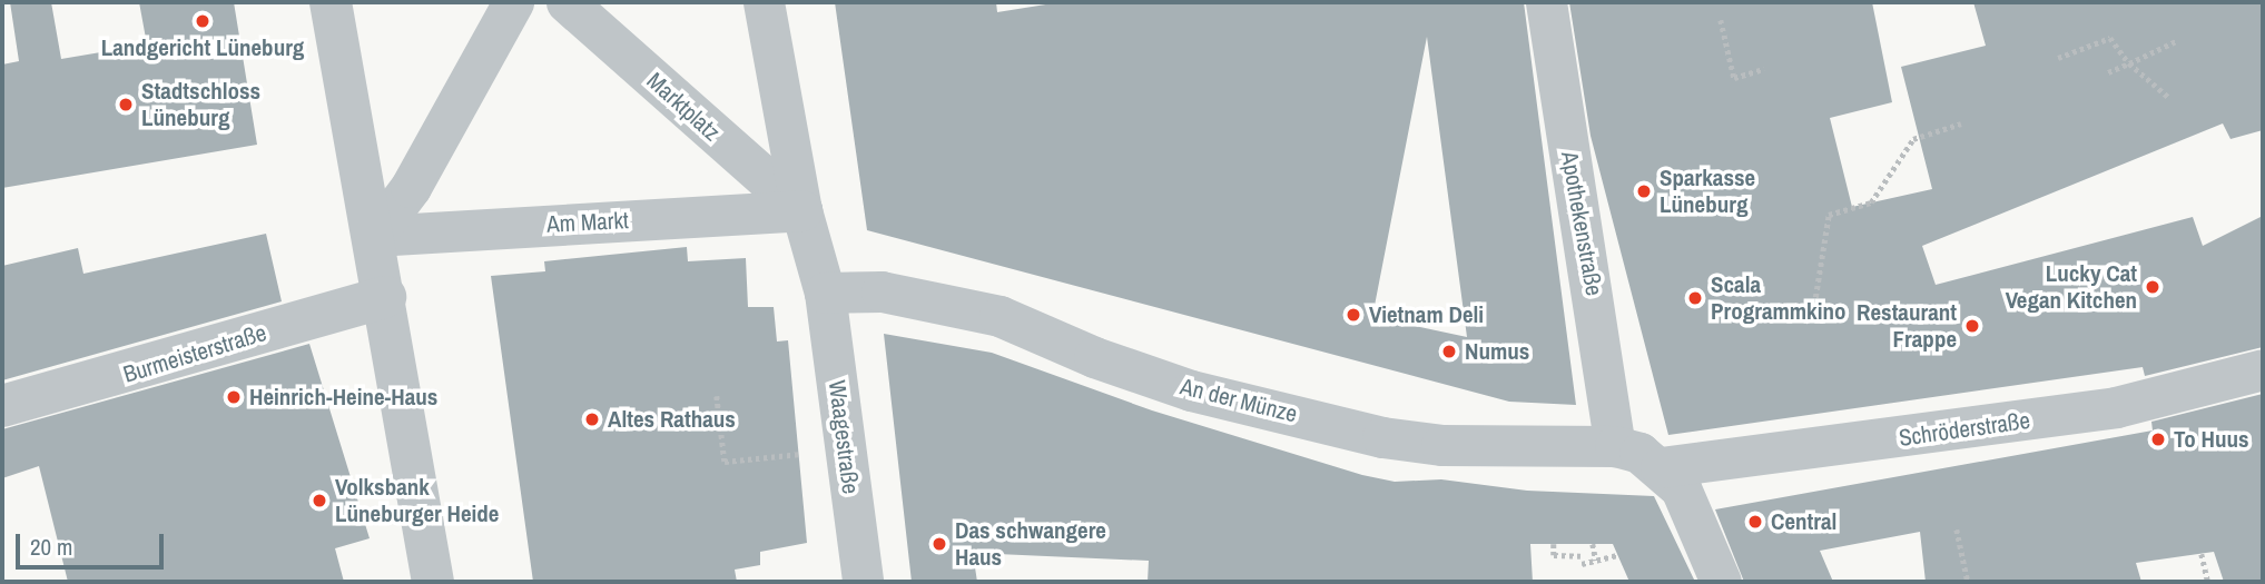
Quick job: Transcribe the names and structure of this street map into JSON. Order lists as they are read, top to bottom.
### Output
{
  "streets": {
    "street": [
      "Marktplatz",
      "Am Markt",
      "Apothekenstraße",
      "Burmeisterstraße",
      "An der Münze",
      "Schröderstraße",
      "Waagestraße"
    ]
  },
  "crossings": [
    ["Marktplatz", "Am Markt"],
    ["Apothekenstraße", "An der Münze"],
    ["An der Münze", "Schröderstraße"],
    ["An der Münze", "Waagestraße"]
  ],
  "places": [
    "Landgericht Lüneburg",
    "Stadtschloss Lüneburg",
    "Sparkasse Lüneburg",
    "Lucky Cat Vegan Kitchen",
    "Scala Programmkino",
    "Vietnam Deli",
    "Restaurant Frappe",
    "Numus",
    "Heinrich-Heine-Haus",
    "Altes Rathaus",
    "To Huus",
    "Volksbank Lüneburger Heide",
    "Central",
    "Das schwangere Haus"
  ],
  "scale_bar": "20 m"
}
